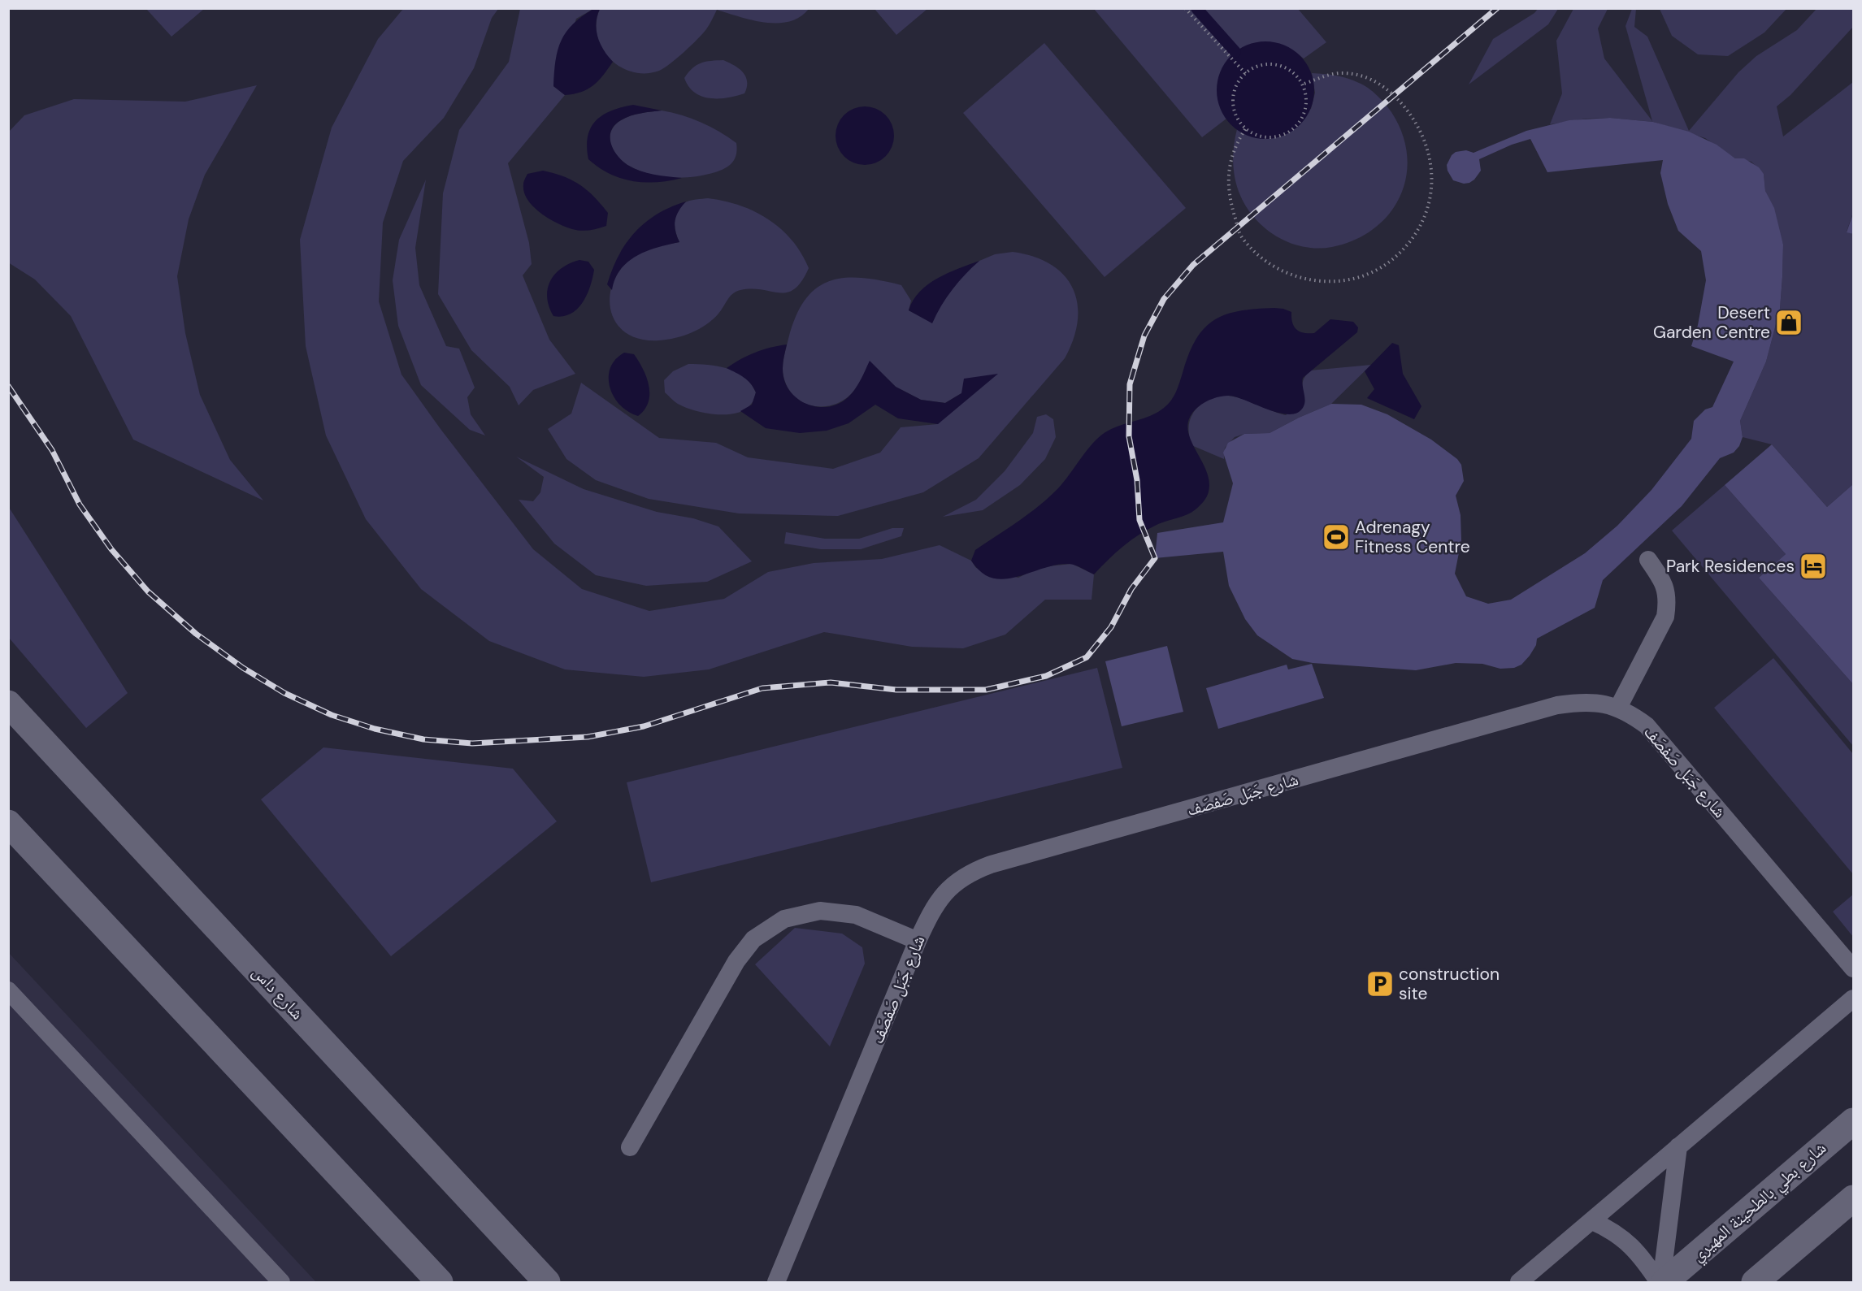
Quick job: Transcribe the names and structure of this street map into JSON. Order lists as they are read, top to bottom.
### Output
{
  "streets": {
    "street": ["شارع داس", "شارع بطي بالطحينة المهيري"],
    "lane": ["شارع جَبَل صَفصَف"]
  },
  "places": {
    "shop": ["Desert Garden Centre"],
    "sports": ["Adrenagy Fitness Centre"],
    "hotel": ["Park Residences"],
    "parking": ["construction site"]
  }
}
